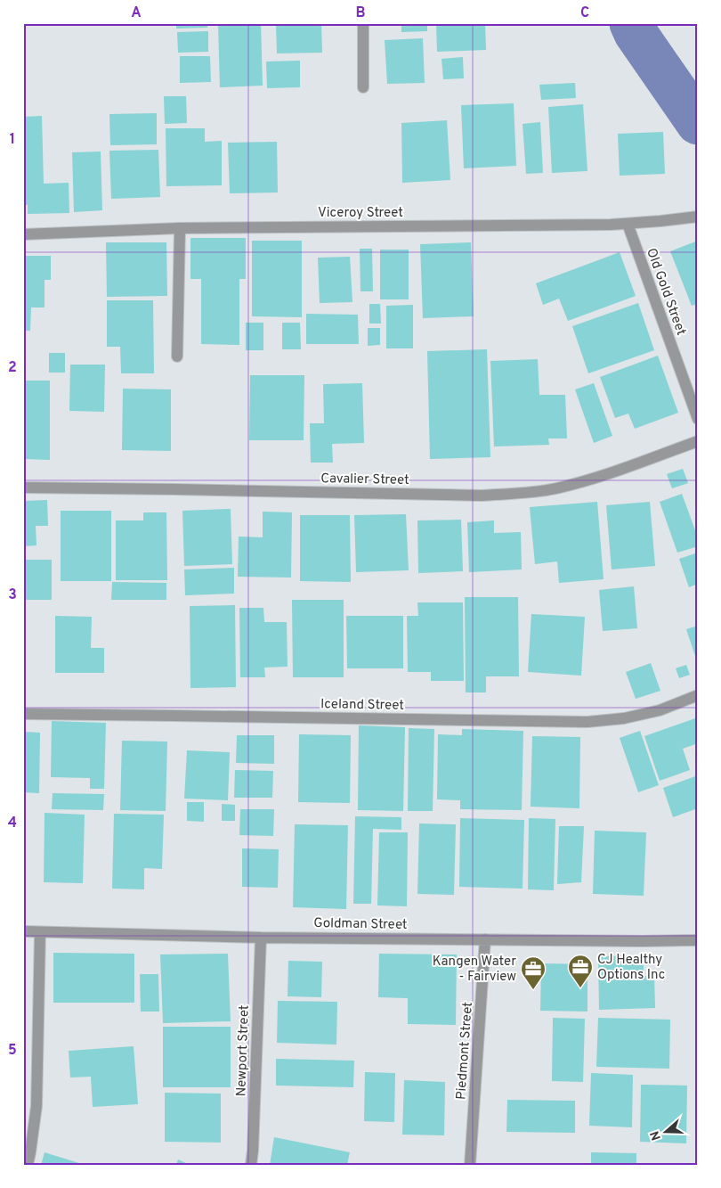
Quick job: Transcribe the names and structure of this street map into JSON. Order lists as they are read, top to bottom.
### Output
{
  "streets": {
    "street": [
      "Viceroy Street",
      "Old Gold Street",
      "Cavalier Street",
      "Iceland Street",
      "Goldman Street",
      "Newport Street",
      "Piedmont Street"
    ]
  },
  "crossings": [
    ["Viceroy Street", "Old Gold Street"],
    ["Goldman Street", "Newport Street"],
    ["Goldman Street", "Piedmont Street"]
  ],
  "places": {
    "office": ["CJ Healthy Options Inc", "Kangen Water - Fairview"]
  },
  "north": "left",
  "grid": {
    "columns": ["A", "B", "C"],
    "rows": [
      "1",
      "2",
      "3",
      "4",
      "5"
    ]
  }
}
